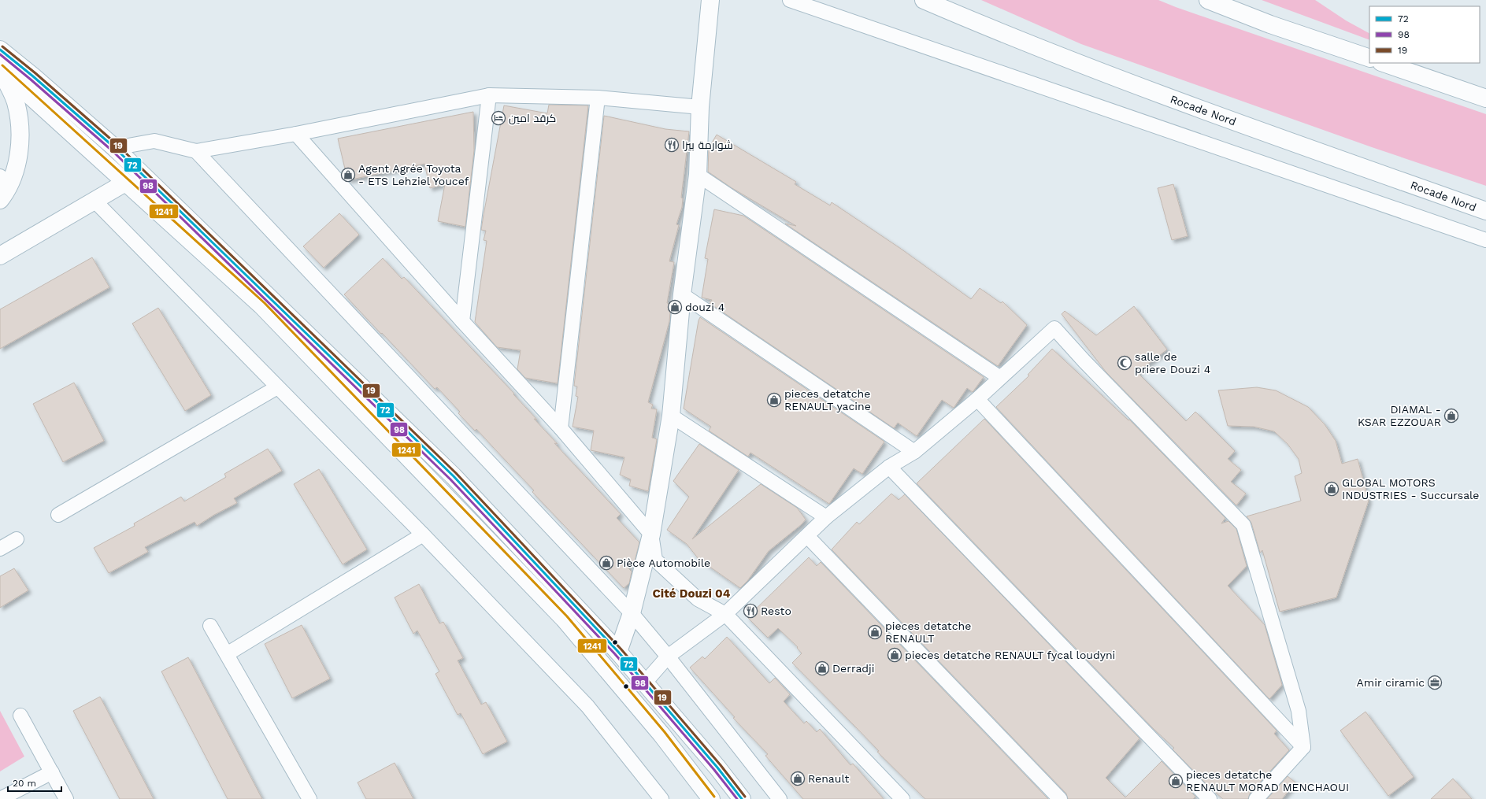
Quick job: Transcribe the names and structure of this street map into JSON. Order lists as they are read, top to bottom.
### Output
{
  "streets": {
    "main road": ["Rocade Nord"]
  },
  "districts": ["Cité Douzi 04"],
  "places": {
    "hotel": ["كرقد امين"],
    "restaurant": ["شوارمة بيزا", "Resto"],
    "shop": [
      "Agent Agrée Toyota - ETS Lehziel Youcef",
      "douzi 4",
      "pieces detatche RENAULT yacine",
      "DIAMAL - KSAR EZZOUAR",
      "GLOBAL MOTORS INDUSTRIES - Succursale",
      "Pièce Automobile",
      "pieces detatche RENAULT",
      "pieces detatche RENAULT fycal loudyni",
      "Derradji",
      "Renault",
      "pieces detatche RENAULT MORAD MENCHAOUI"
    ],
    "mosque": ["salle de priere Douzi 4"],
    "office": ["Amir ciramic"]
  },
  "lines": [
    "transit line 19",
    "transit line 72",
    "transit line 98",
    "transit line 1241"
  ],
  "legend": ["72", "98", "19"],
  "scale_bar": "20 m"
}
